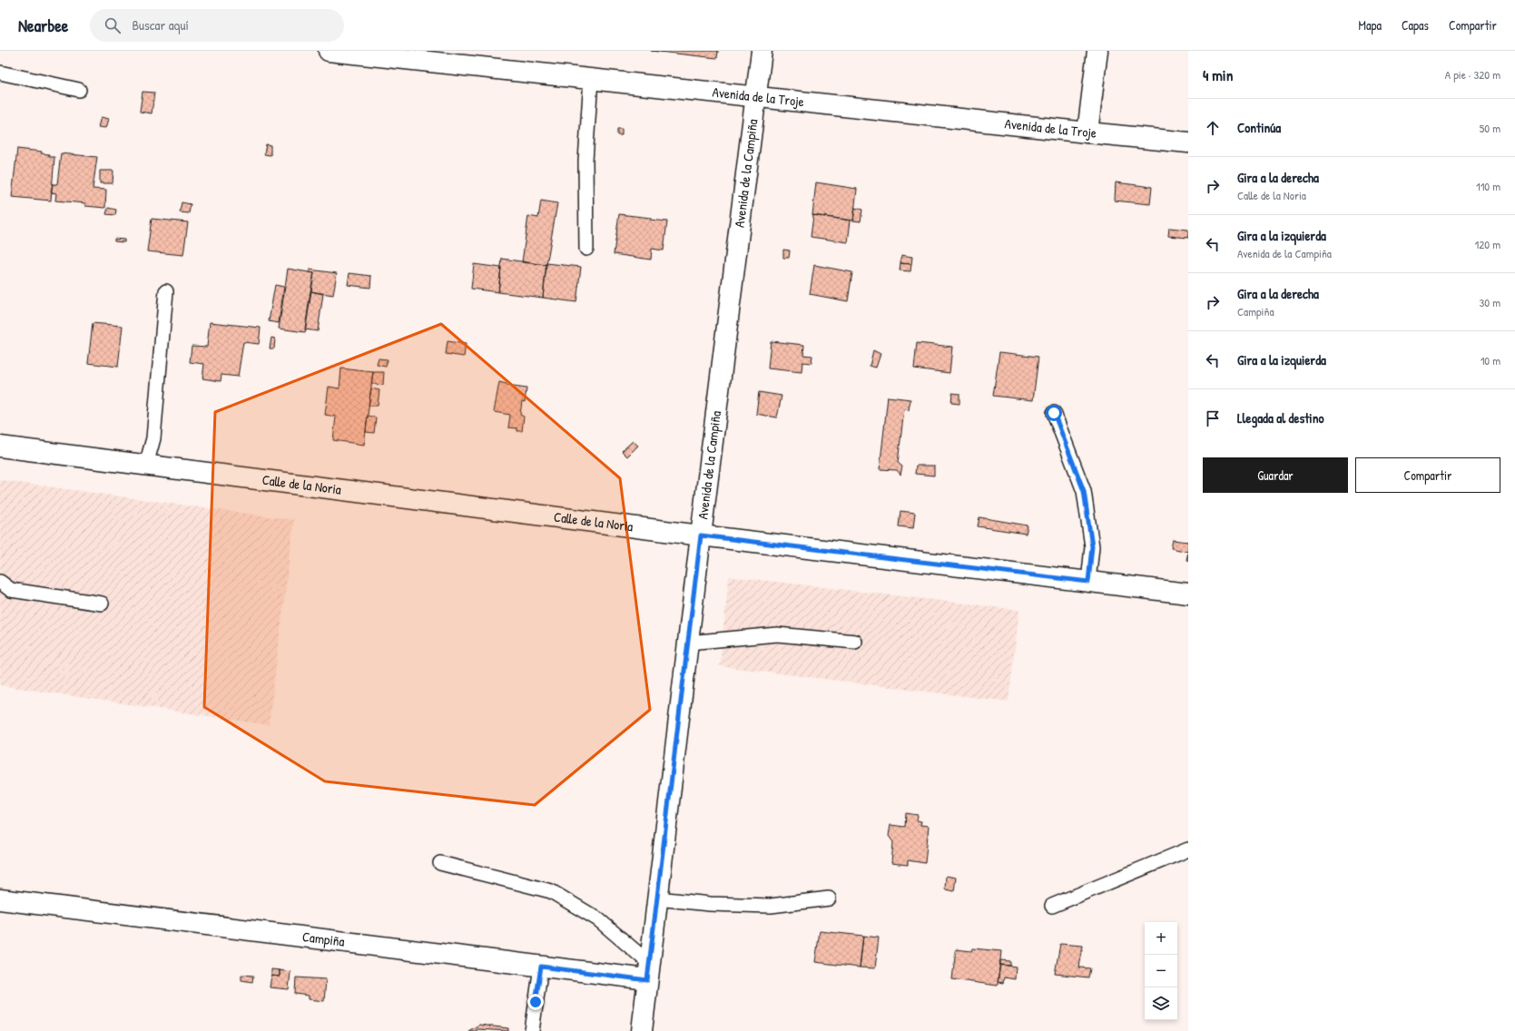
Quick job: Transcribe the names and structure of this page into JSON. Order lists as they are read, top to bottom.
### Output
{
  "streets": {
    "street": [
      "Avenida de la Troje",
      "Avenida de la Campiña",
      "Calle de la Noria",
      "Campiña"
    ]
  },
  "crossings": [
    ["Avenida de la Troje", "Avenida de la Campiña"],
    ["Avenida de la Campiña", "Calle de la Noria"],
    ["Avenida de la Campiña", "Campiña"]
  ],
  "page": {
    "header": "Nearbee",
    "search": "Buscar aquí",
    "nav": ["Mapa", "Capas", "Compartir"],
    "heading": ["4 min", "A pie · 320 m"],
    "list": [
      ["Continúa", "50 m"],
      ["Gira a la derecha", "Calle de la Noria", "110 m"],
      ["Gira a la izquierda", "Avenida de la Campiña", "120 m"],
      ["Gira a la derecha", "Campiña", "30 m"],
      ["Gira a la izquierda", "10 m"],
      "Llegada al destino"
    ],
    "buttons": ["Guardar", "Compartir"],
    "map_buttons": ["+", "−"]
  }
}
